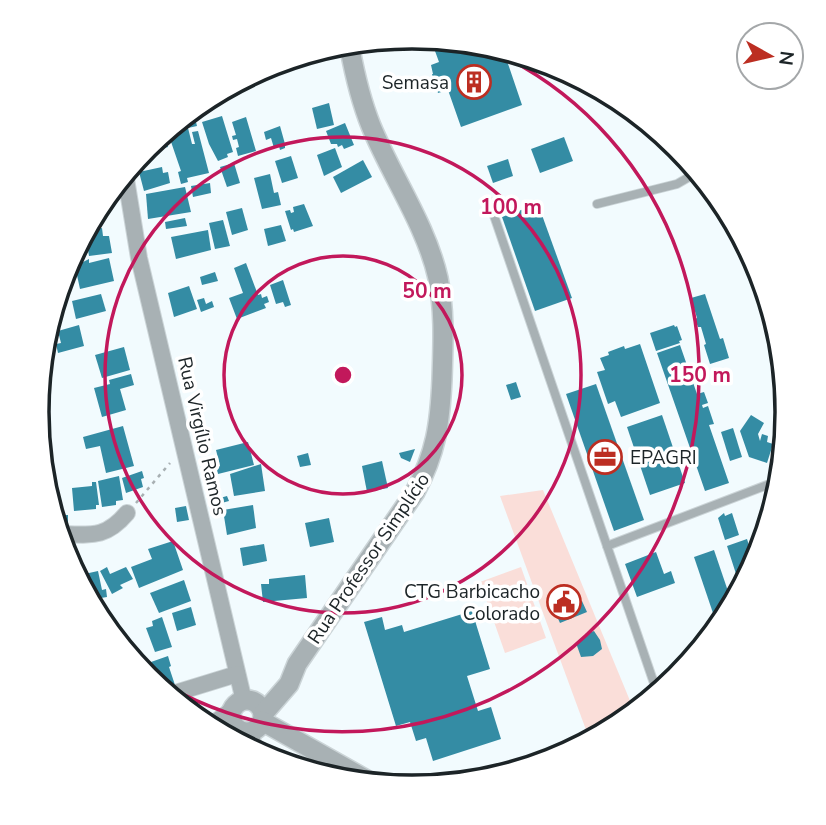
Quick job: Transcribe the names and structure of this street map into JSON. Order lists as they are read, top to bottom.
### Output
{
  "streets": {
    "street": ["Rua Virgílio Ramos", "Rua Professor Simplício"]
  },
  "crossings": [
    ["Rua Virgílio Ramos", "Rua Professor Simplício"]
  ],
  "places": {
    "building": ["Semasa"],
    "office": ["EPAGRI"],
    "public building": ["CTG Barbicacho Colorado"]
  },
  "north": "right",
  "rings": ["100 m", "50 m", "150 m"]
}
